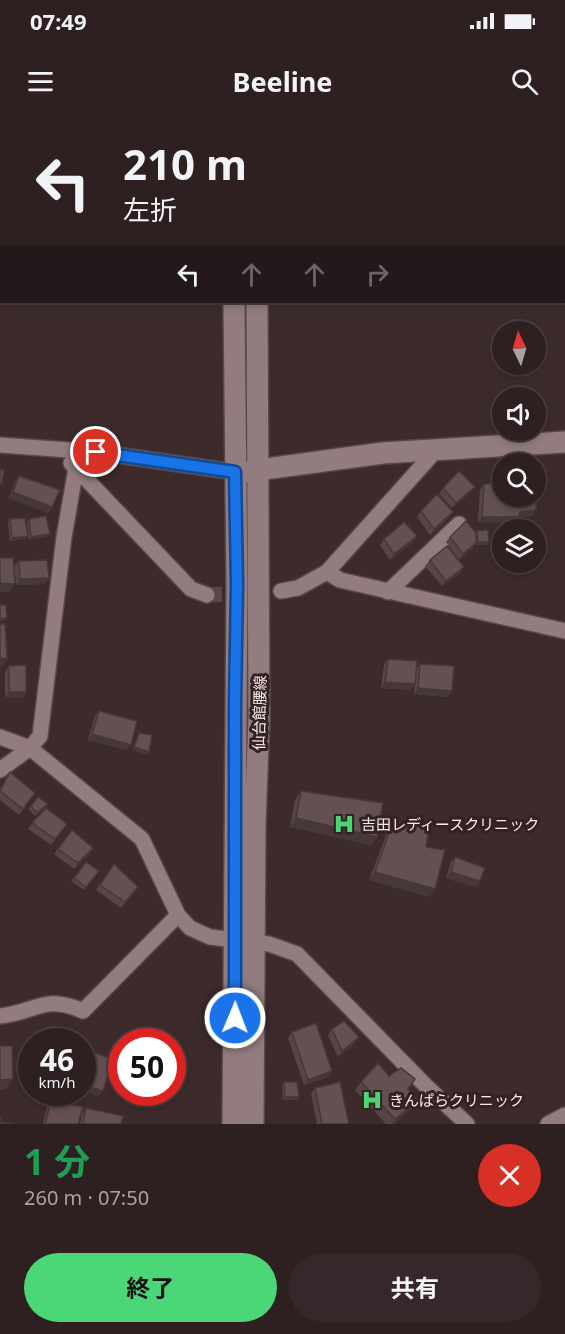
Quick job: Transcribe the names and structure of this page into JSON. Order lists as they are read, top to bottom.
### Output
{
  "streets": {
    "main road": ["仙台館腰線"]
  },
  "places": {
    "hospital": ["吉田レディースクリニック", "きんぱらクリニック"]
  },
  "north": "top",
  "page": {
    "status": "07:49",
    "header": "Beeline",
    "turn": ["210 m", "左折"],
    "speed": "46 km/h",
    "limit": "50",
    "heading": ["1 分", "260 m · 07:50"],
    "buttons": ["終了", "共有"]
  }
}
